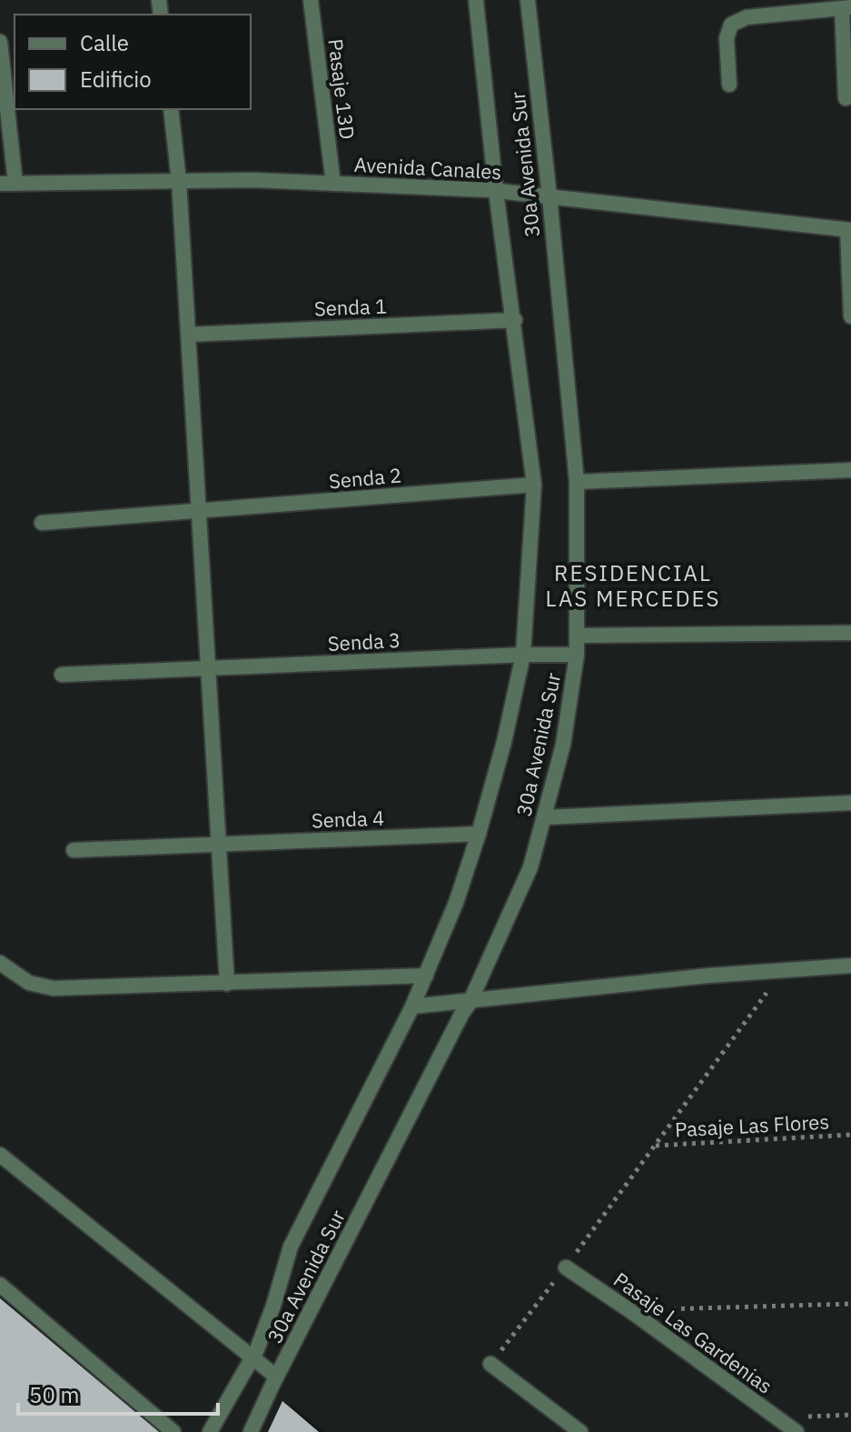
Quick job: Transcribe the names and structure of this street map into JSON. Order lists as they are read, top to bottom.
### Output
{
  "streets": {
    "street": [
      "Pasaje 13D",
      "30a Avenida Sur",
      "Avenida Canales",
      "Senda 1",
      "Senda 2",
      "Senda 3",
      "Senda 4",
      "Pasaje Las Gardenias"
    ],
    "path": ["Pasaje Las Flores"]
  },
  "crossings": [
    ["Pasaje 13D", "Avenida Canales"],
    ["30a Avenida Sur", "Avenida Canales"],
    ["30a Avenida Sur", "Senda 1"],
    ["30a Avenida Sur", "Senda 2"],
    ["30a Avenida Sur", "Senda 3"],
    ["30a Avenida Sur", "Senda 4"]
  ],
  "districts": ["RESIDENCIAL LAS MERCEDES"],
  "legend": ["Calle", "Edificio"],
  "scale_bar": "50 m"
}
